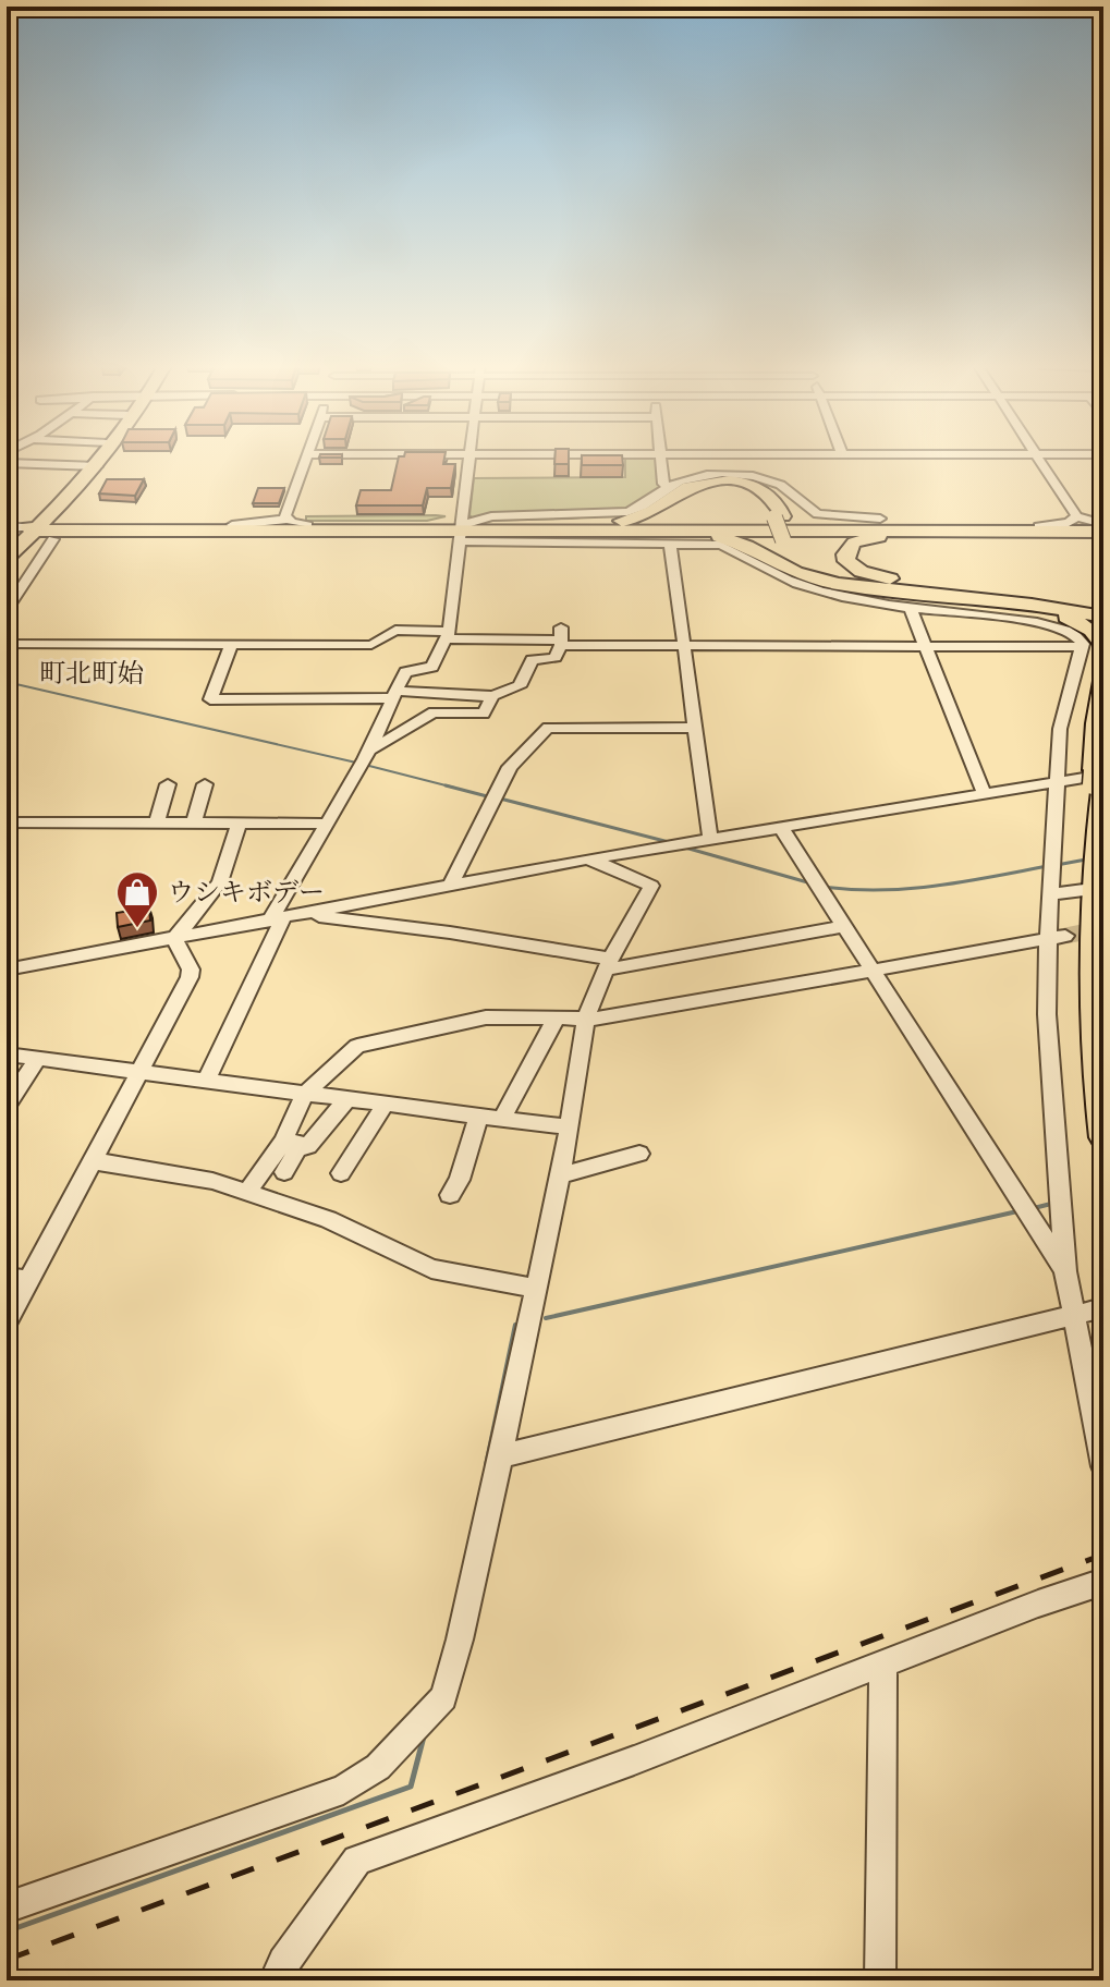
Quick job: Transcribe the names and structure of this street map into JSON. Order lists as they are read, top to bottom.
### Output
{
  "districts": ["町北町始"],
  "places": {
    "shop": ["ウシキボデー"]
  }
}
